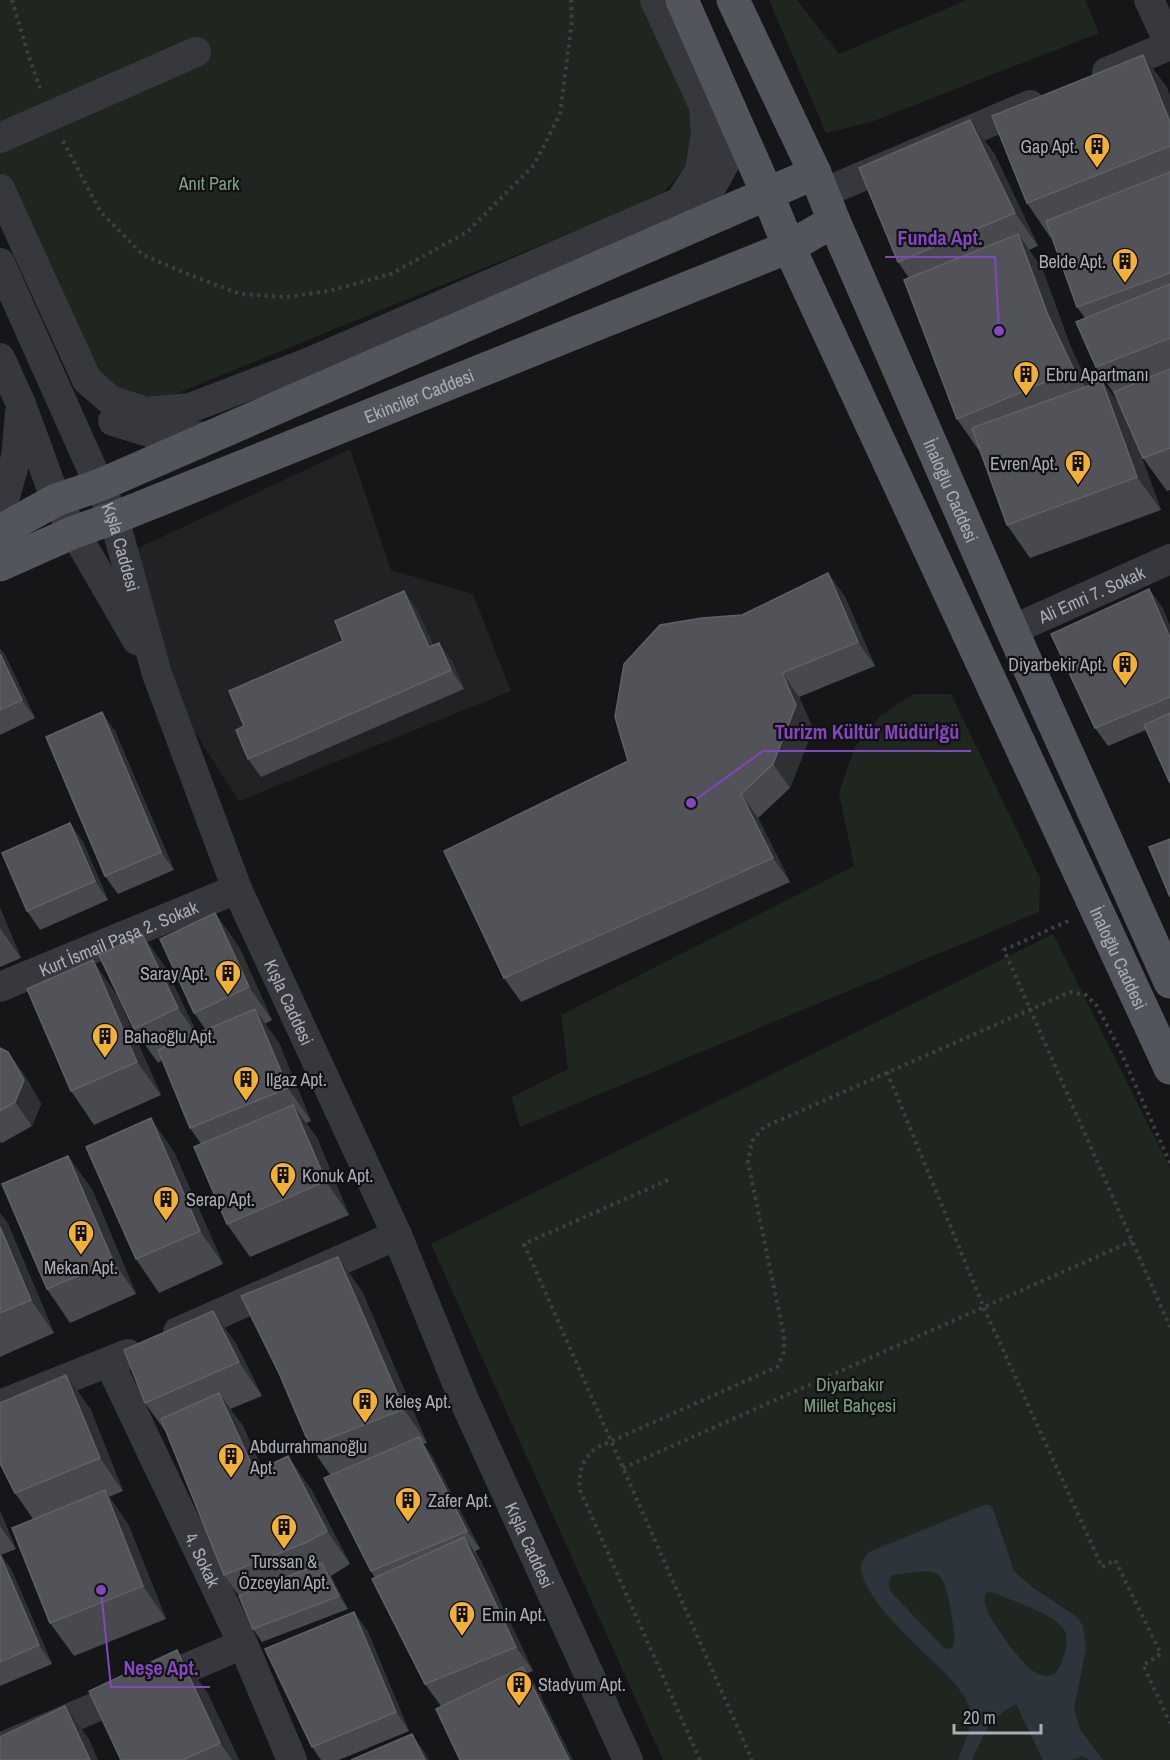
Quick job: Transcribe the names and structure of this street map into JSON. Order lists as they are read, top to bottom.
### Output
{
  "streets": {
    "main road": ["Ekinciler Caddesi", "İnaloğlu Caddesi"],
    "street": [
      "Kışla Caddesi",
      "Ali Emri 7. Sokak",
      "Kurt İsmail Paşa 2. Sokak",
      "4. Sokak"
    ]
  },
  "crossings": [
    ["Ekinciler Caddesi", "İnaloğlu Caddesi"],
    ["Ekinciler Caddesi", "Kışla Caddesi"],
    ["İnaloğlu Caddesi", "Ali Emri 7. Sokak"],
    ["Kışla Caddesi", "Kurt İsmail Paşa 2. Sokak"]
  ],
  "parks": ["Anıt Park", "Diyarbakır Millet Bahçesi"],
  "places": {
    "building": [
      "Gap Apt.",
      "Belde Apt.",
      "Ebru Apartmanı",
      "Evren Apt.",
      "Diyarbekir Apt.",
      "Saray Apt.",
      "Bahaoğlu Apt.",
      "Ilgaz Apt.",
      "Konuk Apt.",
      "Serap Apt.",
      "Mekan Apt.",
      "Keleş Apt.",
      "Abdurrahmanoğlu Apt.",
      "Zafer Apt.",
      "Turssan & Özceylan Apt.",
      "Emin Apt.",
      "Stadyum Apt."
    ],
    "other": ["Funda Apt.", "Turizm Kültür Müdürlğü", "Neşe Apt."]
  },
  "scale_bar": "20 m"
}
